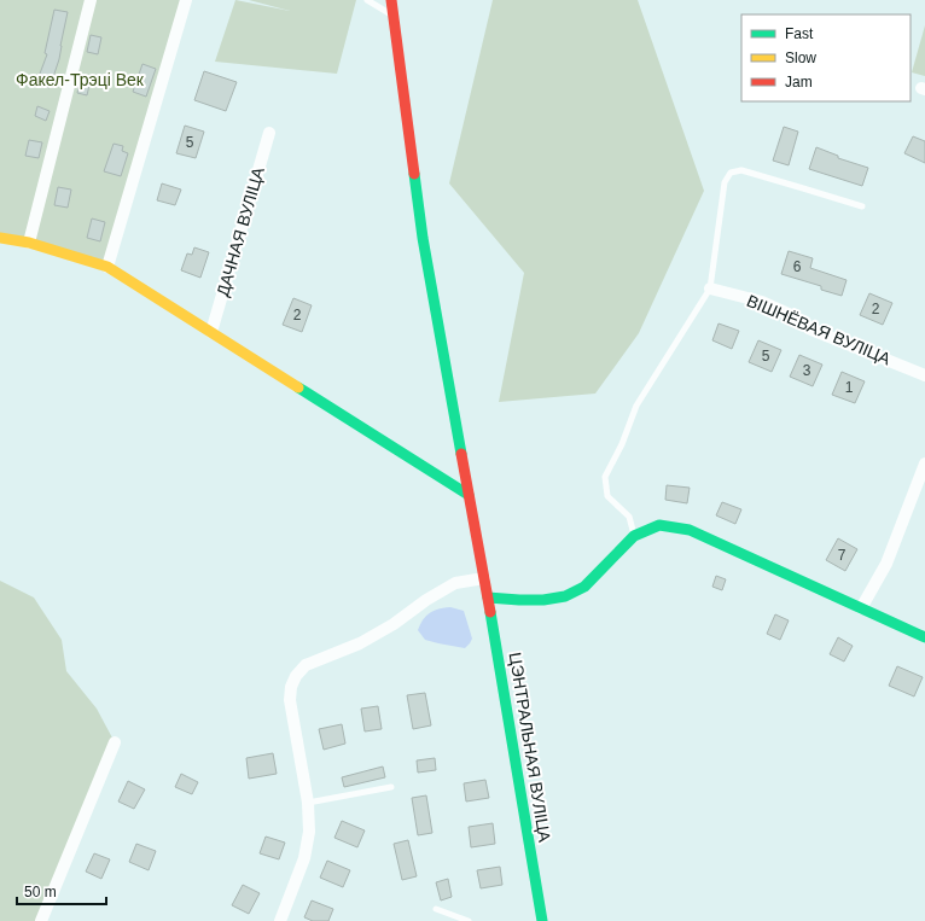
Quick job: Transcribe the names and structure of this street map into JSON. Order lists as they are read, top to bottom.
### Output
{
  "streets": {
    "street": ["ДАЧНАЯ ВУЛІЦА", "ВІШНЁВАЯ ВУЛІЦА", "ЦЭНТРАЛЬНАЯ ВУЛІЦА"]
  },
  "parks": ["Факел-Трэці Век"],
  "house_numbers": [
    "5",
    "6",
    "2",
    "2",
    "5",
    "3",
    "1",
    "7"
  ],
  "legend": ["Fast", "Slow", "Jam"],
  "scale_bar": "50 m"
}
